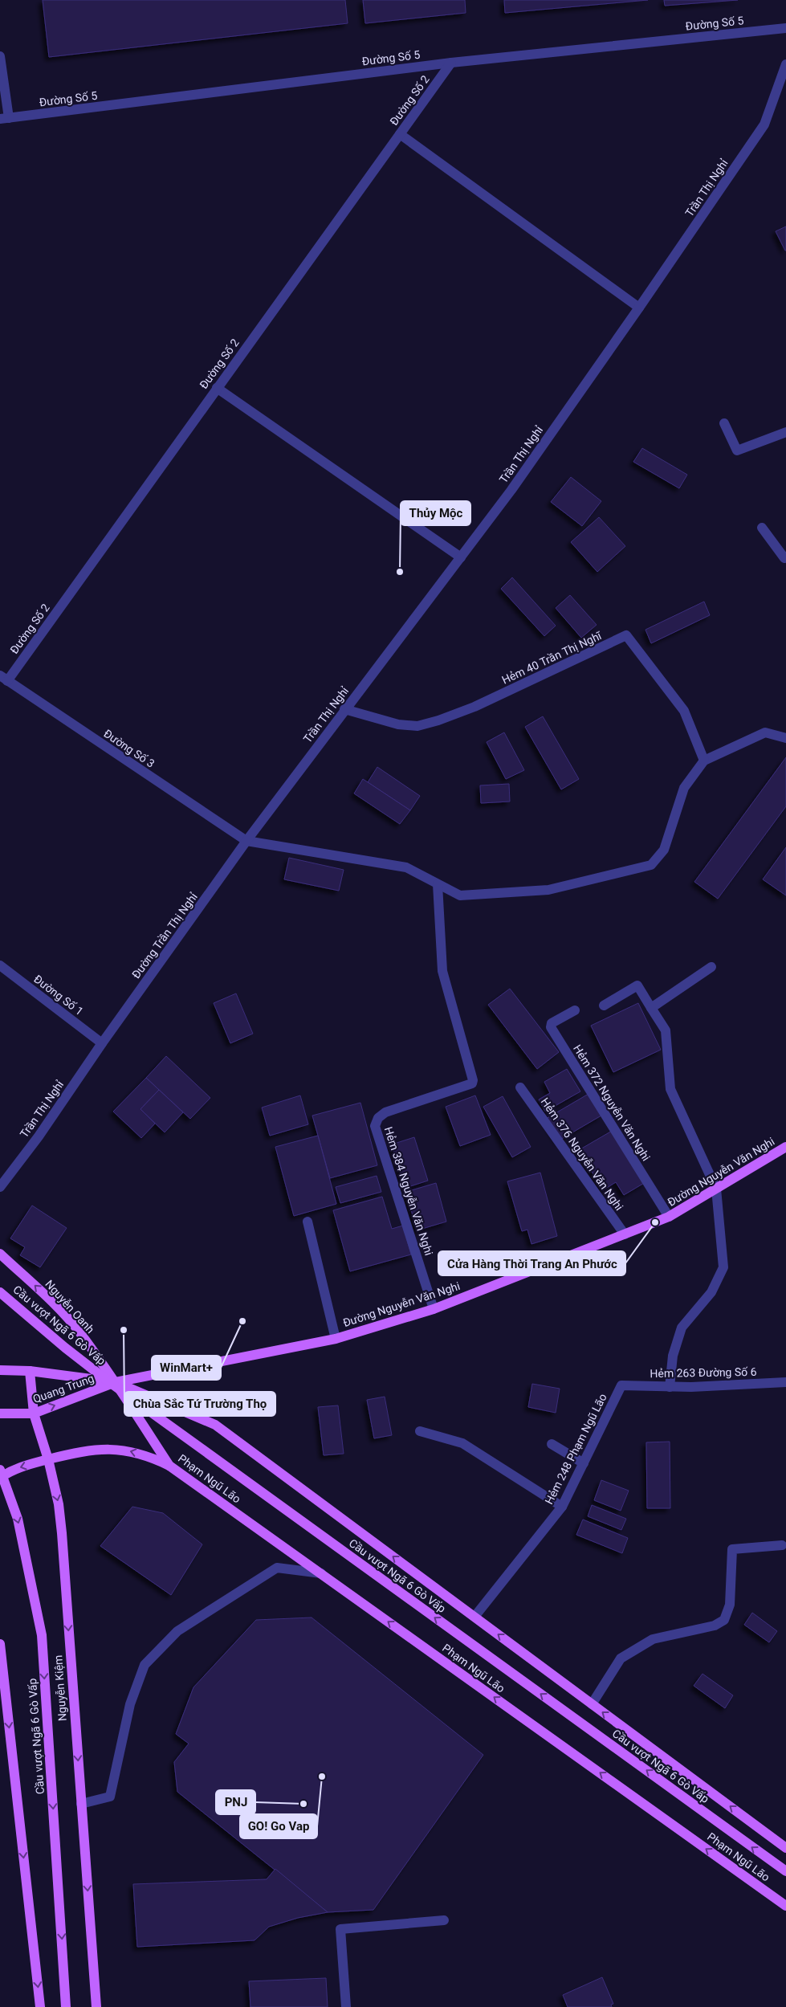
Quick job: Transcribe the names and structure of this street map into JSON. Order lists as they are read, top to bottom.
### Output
{
  "streets": {
    "main road": [
      "Đường Nguyễn Văn Nghi",
      "Nguyễn Oanh",
      "Cầu vượt Ngã 6 Gò Vấp",
      "Quang Trung",
      "Phạm Ngũ Lão",
      "Nguyễn Kiệm"
    ],
    "street": [
      "Đường Số 5",
      "Đường Số 2",
      "Trần Thị Nghỉ",
      "Hẻm 40 Trần Thị Nghĩ",
      "Đường Số 3",
      "Đường Trần Thị Nghỉ",
      "Đường Số 1",
      "Hẻm 372 Nguyễn Văn Nghi",
      "Hẻm 376 Nguyễn Văn Nghi",
      "Hẻm 384 Nguyễn Văn Nghi",
      "Hẻm 263 Đường Số 6",
      "Hẻm 248 Phạm Ngũ Lão"
    ]
  },
  "crossings": [
    ["Đường Số 5", "Đường Số 2"],
    ["Đường Số 2", "Đường Số 3"],
    ["Trần Thị Nghỉ", "Hẻm 40 Trần Thị Nghĩ"],
    ["Trần Thị Nghỉ", "Đường Số 3"],
    ["Trần Thị Nghỉ", "Đường Trần Thị Nghỉ"],
    ["Trần Thị Nghỉ", "Đường Số 1"],
    ["Đường Số 3", "Đường Trần Thị Nghỉ"],
    ["Đường Trần Thị Nghỉ", "Đường Số 1"],
    ["Hẻm 372 Nguyễn Văn Nghi", "Đường Nguyễn Văn Nghi"],
    ["Hẻm 376 Nguyễn Văn Nghi", "Đường Nguyễn Văn Nghi"],
    ["Đường Nguyễn Văn Nghi", "Hẻm 384 Nguyễn Văn Nghi"],
    ["Đường Nguyễn Văn Nghi", "Nguyễn Oanh"],
    ["Đường Nguyễn Văn Nghi", "Quang Trung"],
    ["Đường Nguyễn Văn Nghi", "Phạm Ngũ Lão"],
    ["Nguyễn Oanh", "Quang Trung"],
    ["Nguyễn Oanh", "Phạm Ngũ Lão"],
    ["Hẻm 263 Đường Số 6", "Hẻm 248 Phạm Ngũ Lão"],
    ["Quang Trung", "Phạm Ngũ Lão"],
    ["Quang Trung", "Nguyễn Kiệm"]
  ],
  "one_way": ["Nguyễn Oanh", "Quang Trung"],
  "places": [
    "Thủy Mộc",
    "Cửa Hàng Thời Trang An Phước",
    "WinMart+",
    "Chùa Sắc Tứ Trường Thọ",
    "GO! Go Vap",
    "PNJ"
  ]
}
